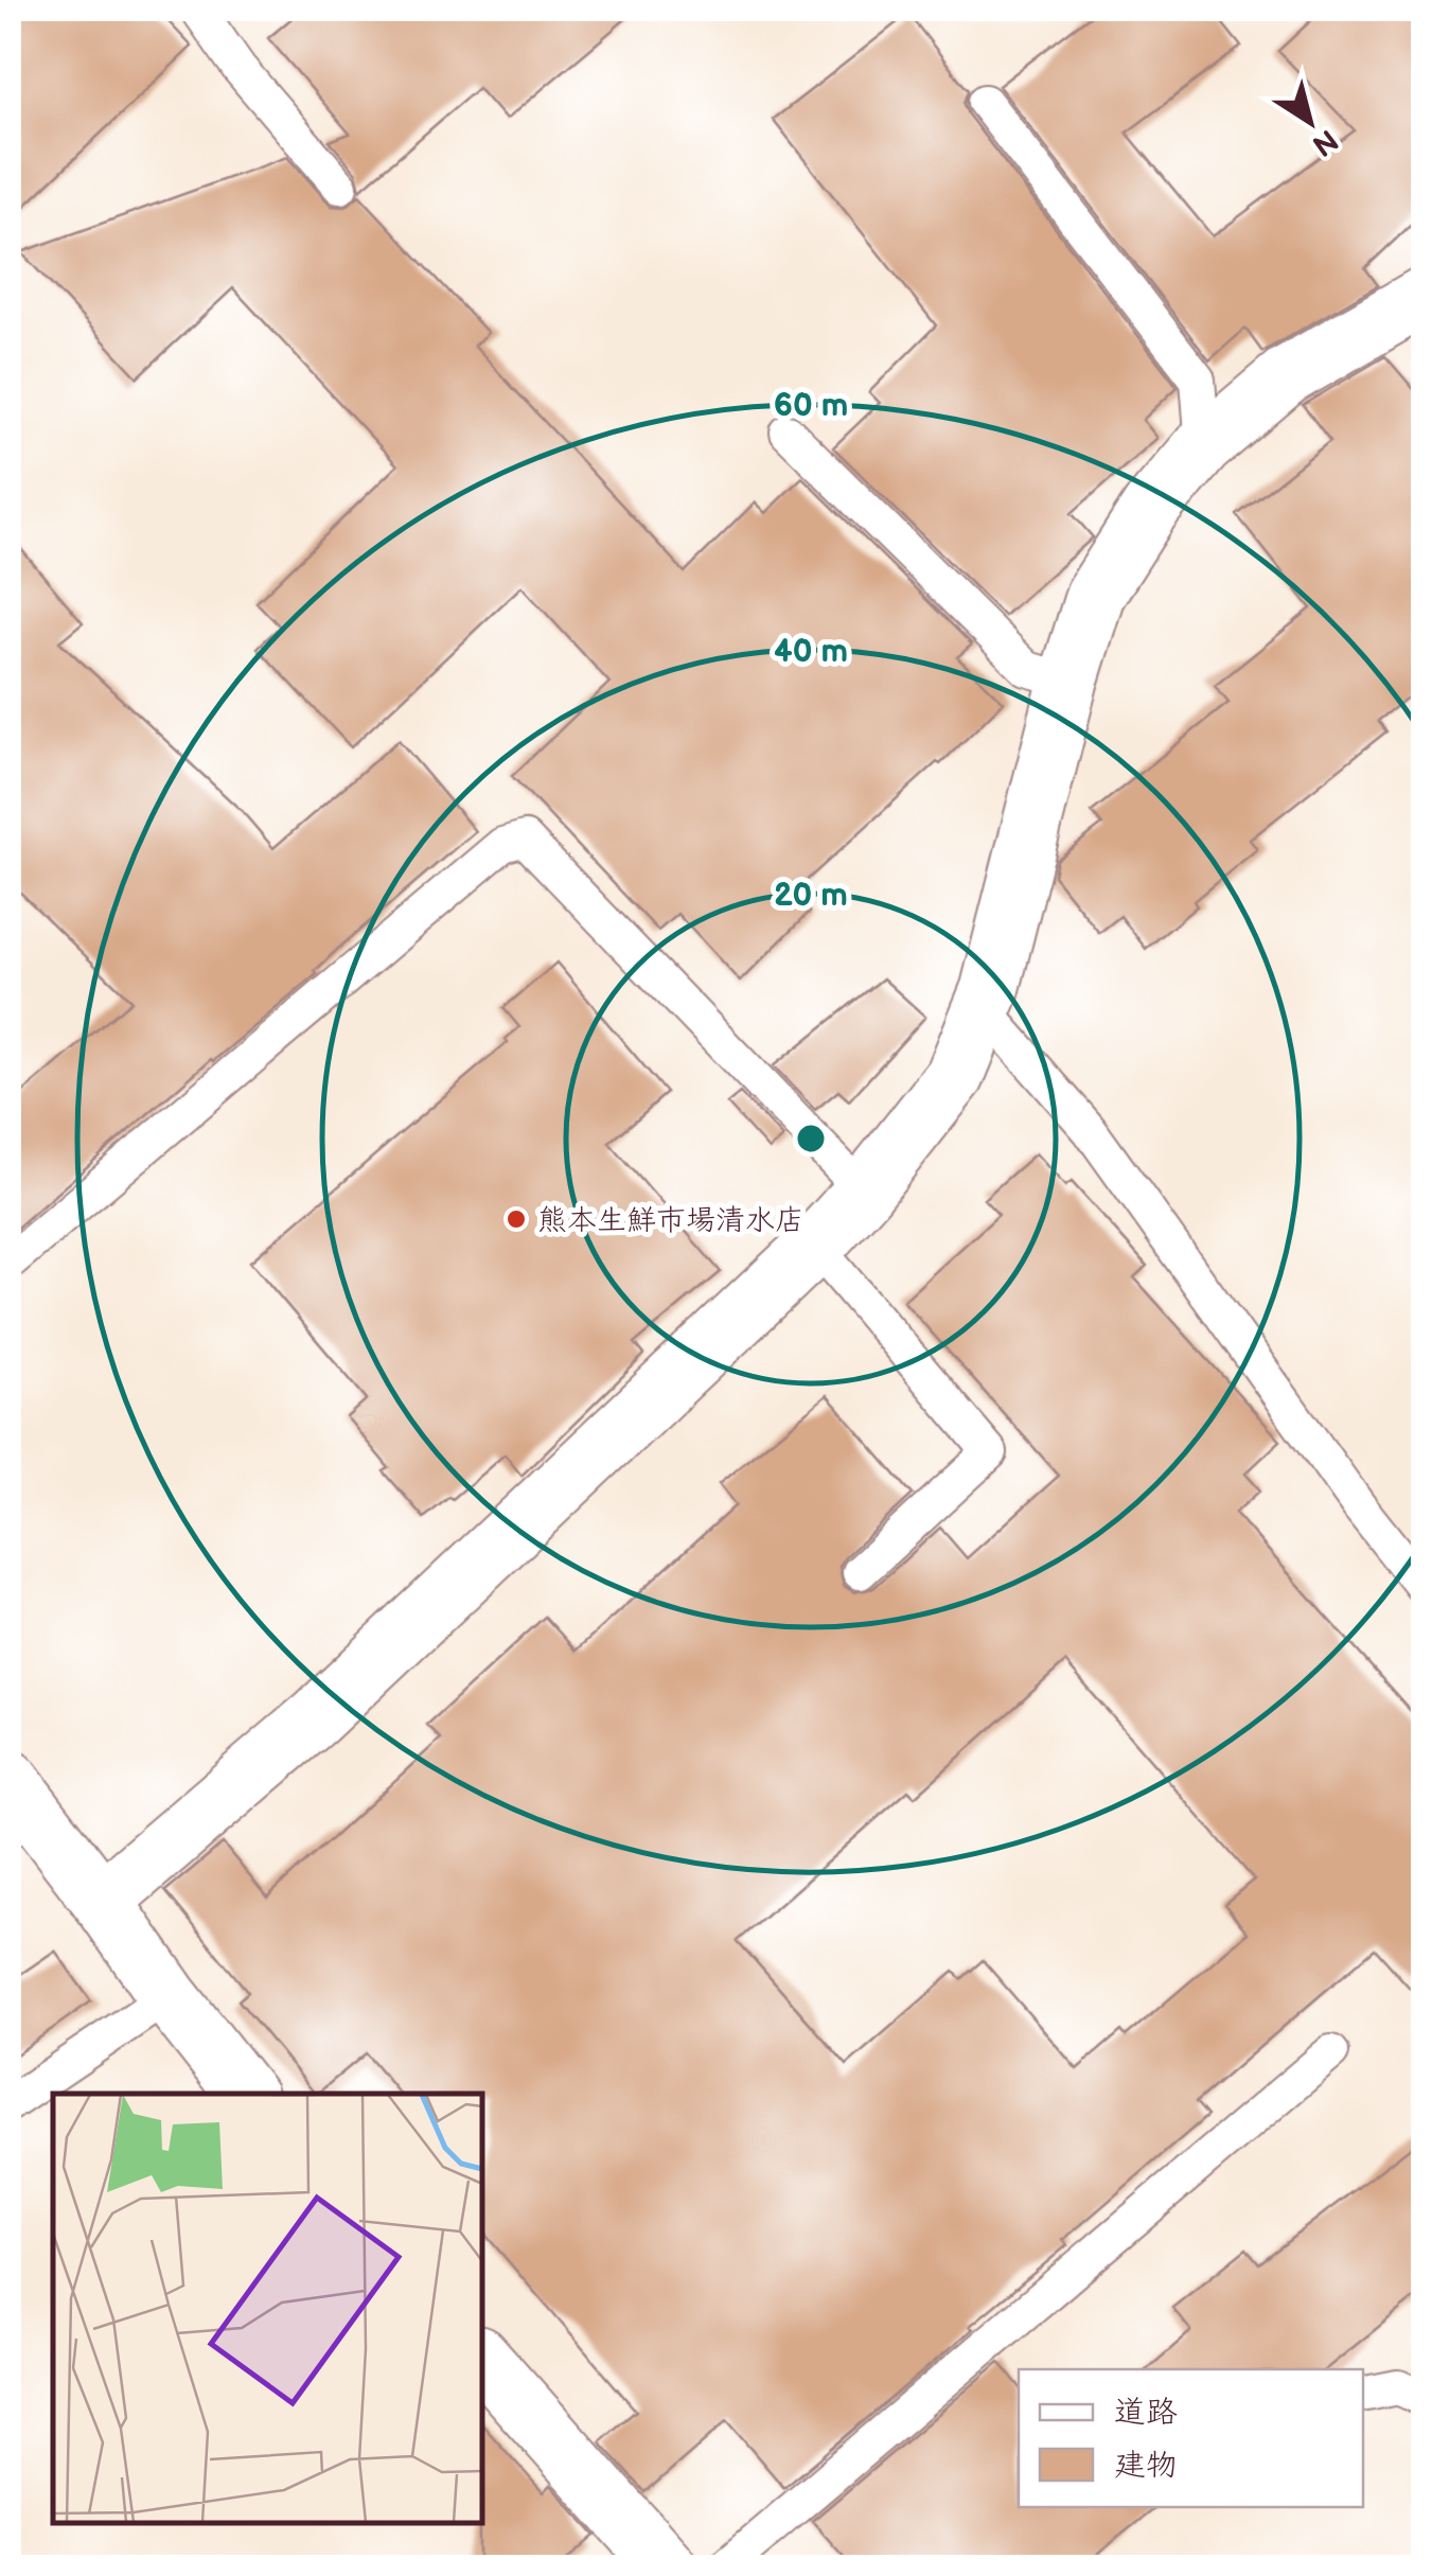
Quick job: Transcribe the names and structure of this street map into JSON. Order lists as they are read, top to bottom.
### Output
{
  "places": ["熊本生鮮市場清水店"],
  "legend": ["道路", "建物"],
  "north": "bottom right",
  "rings": ["60 m", "40 m", "20 m"]
}
